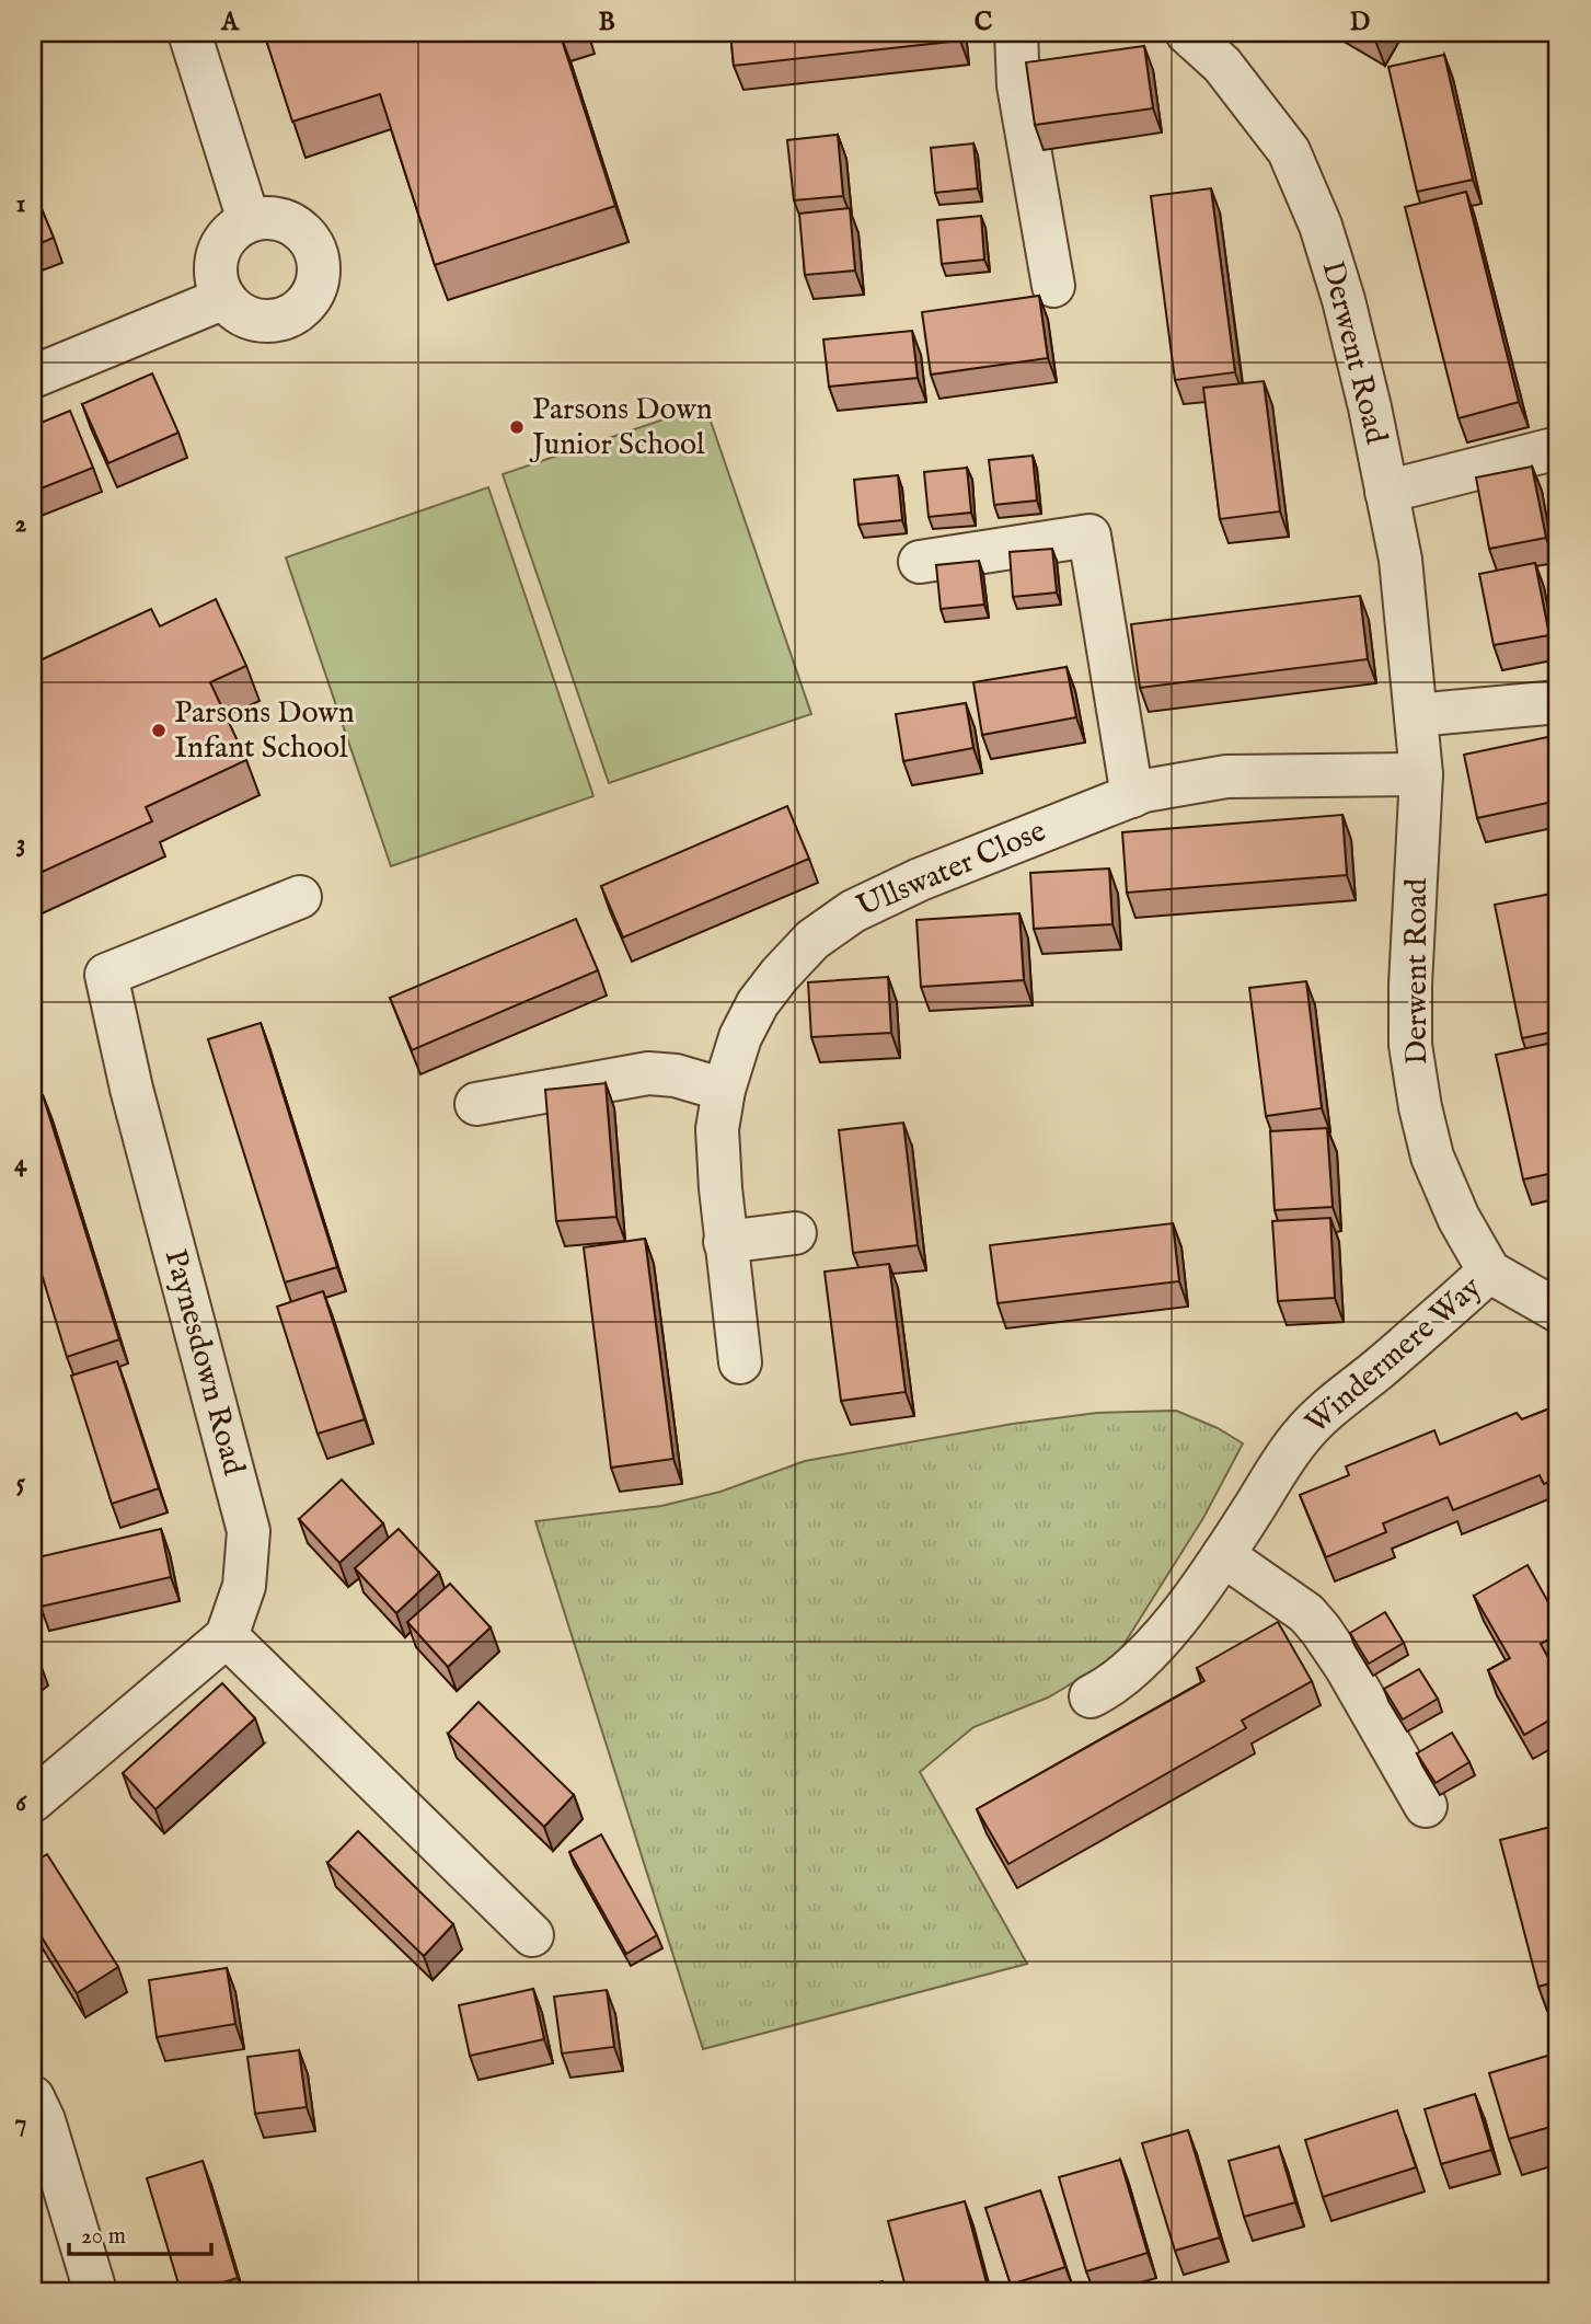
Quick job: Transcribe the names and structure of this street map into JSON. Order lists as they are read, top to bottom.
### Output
{
  "streets": {
    "street": [
      "Derwent Road",
      "Ullswater Close",
      "Windermere Way",
      "Paynesdown Road"
    ]
  },
  "crossings": [
    ["Derwent Road", "Ullswater Close"],
    ["Derwent Road", "Windermere Way"]
  ],
  "places": ["Parsons Down Junior School", "Parsons Down Infant School"],
  "scale_bar": "20 m",
  "grid": {
    "columns": [
      "A",
      "B",
      "C",
      "D"
    ],
    "rows": [
      "1",
      "2",
      "3",
      "4",
      "5",
      "6",
      "7"
    ]
  }
}
